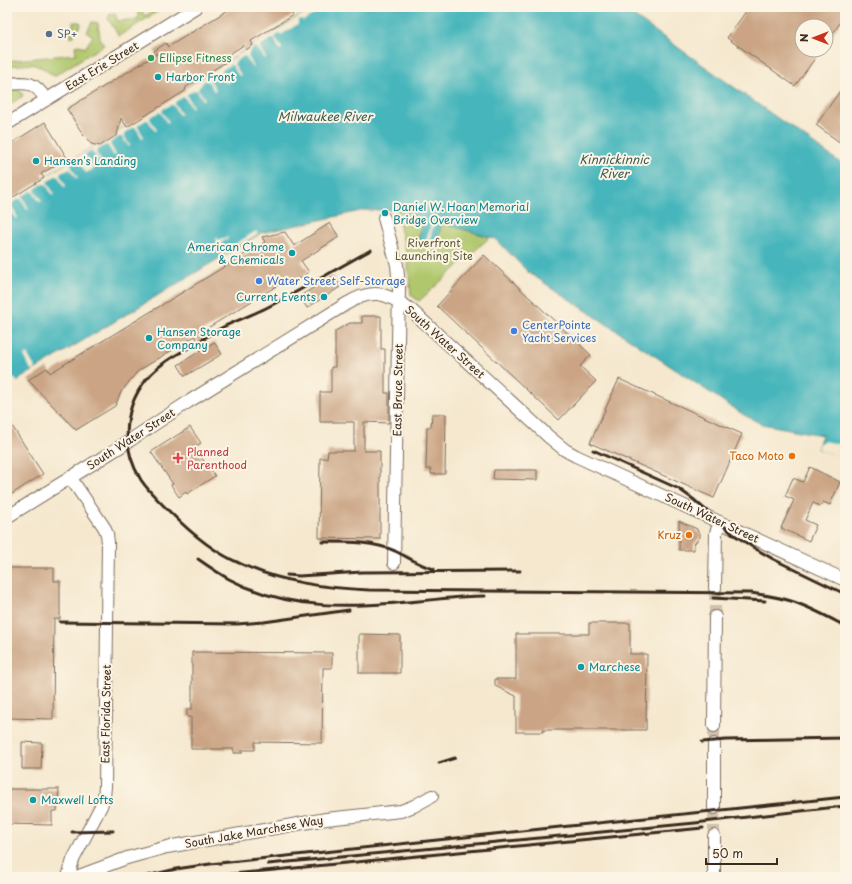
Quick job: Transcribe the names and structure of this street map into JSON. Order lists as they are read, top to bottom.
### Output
{
  "streets": {
    "street": [
      "East Erie Street",
      "South Water Street",
      "East Bruce Street",
      "East Florida Street",
      "South Jake Marchese Way"
    ]
  },
  "crossings": [
    ["South Water Street", "East Bruce Street"],
    ["South Water Street", "East Florida Street"]
  ],
  "water": ["Milwaukee River", "Kinnickinnic River"],
  "parks": ["Riverfront Launching Site"],
  "places": {
    "other": [
      "SP+",
      "Ellipse Fitness",
      "Harbor Front",
      "Hansen's Landing",
      "Daniel W. Hoan Memorial Bridge Overview",
      "American Chrome & Chemicals",
      "Water Street Self-Storage",
      "Current Events",
      "CenterPointe Yacht Services",
      "Hansen Storage Company",
      "Taco Moto",
      "Kruz",
      "Marchese",
      "Maxwell Lofts"
    ],
    "health": ["Planned Parenthood"]
  },
  "scale_bar": "50 m",
  "north": "left"
}
